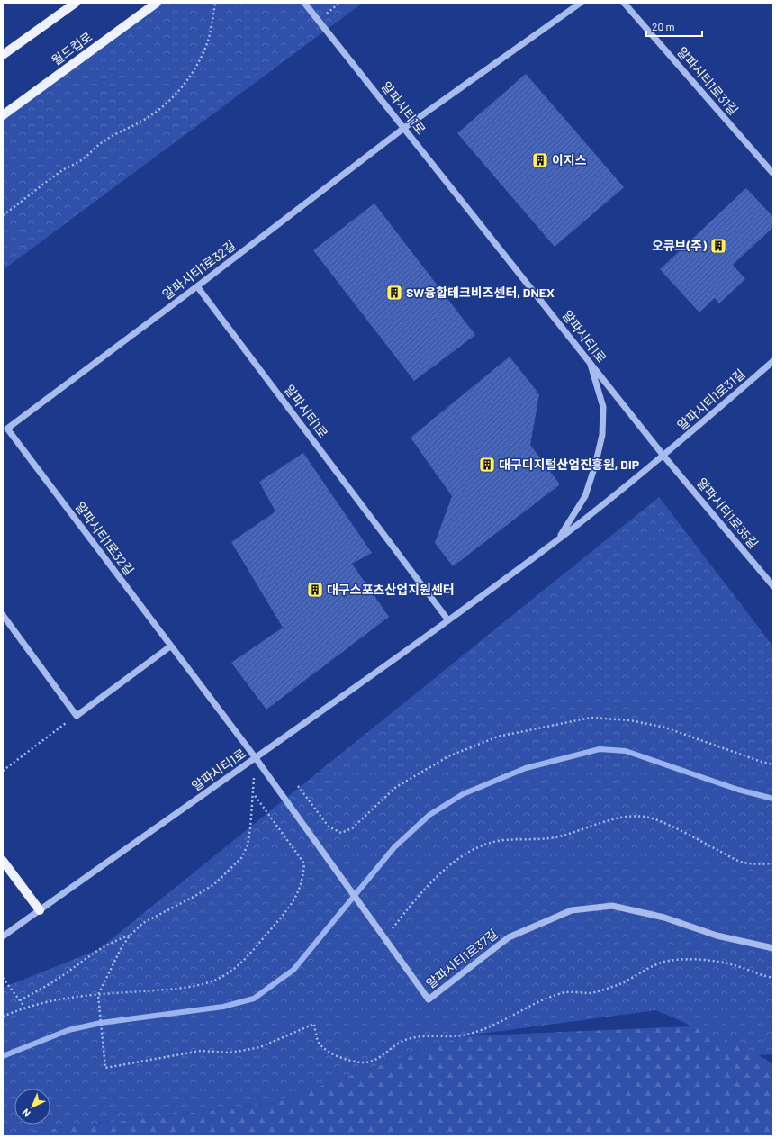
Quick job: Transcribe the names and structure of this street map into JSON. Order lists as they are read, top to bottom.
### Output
{
  "streets": {
    "main road": ["월드컵로"],
    "street": [
      "알파시티1로31길",
      "알파시티1로",
      "알파시티1로32길",
      "알파시티1로35길",
      "알파시티1로37길"
    ]
  },
  "crossings": [
    ["알파시티1로31길", "알파시티1로"],
    ["알파시티1로31길", "알파시티1로35길"],
    ["알파시티1로", "알파시티1로32길"],
    ["알파시티1로", "알파시티1로35길"],
    ["알파시티1로", "알파시티1로37길"],
    ["알파시티1로32길", "알파시티1로37길"]
  ],
  "places": {
    "building": [
      "이지스",
      "오큐브(주)",
      "SW융합테크비즈센터, DNEX",
      "대구디지털산업진흥원, DIP",
      "대구스포츠산업지원센터"
    ]
  },
  "scale_bar": "20 m",
  "north": "bottom left"
}
